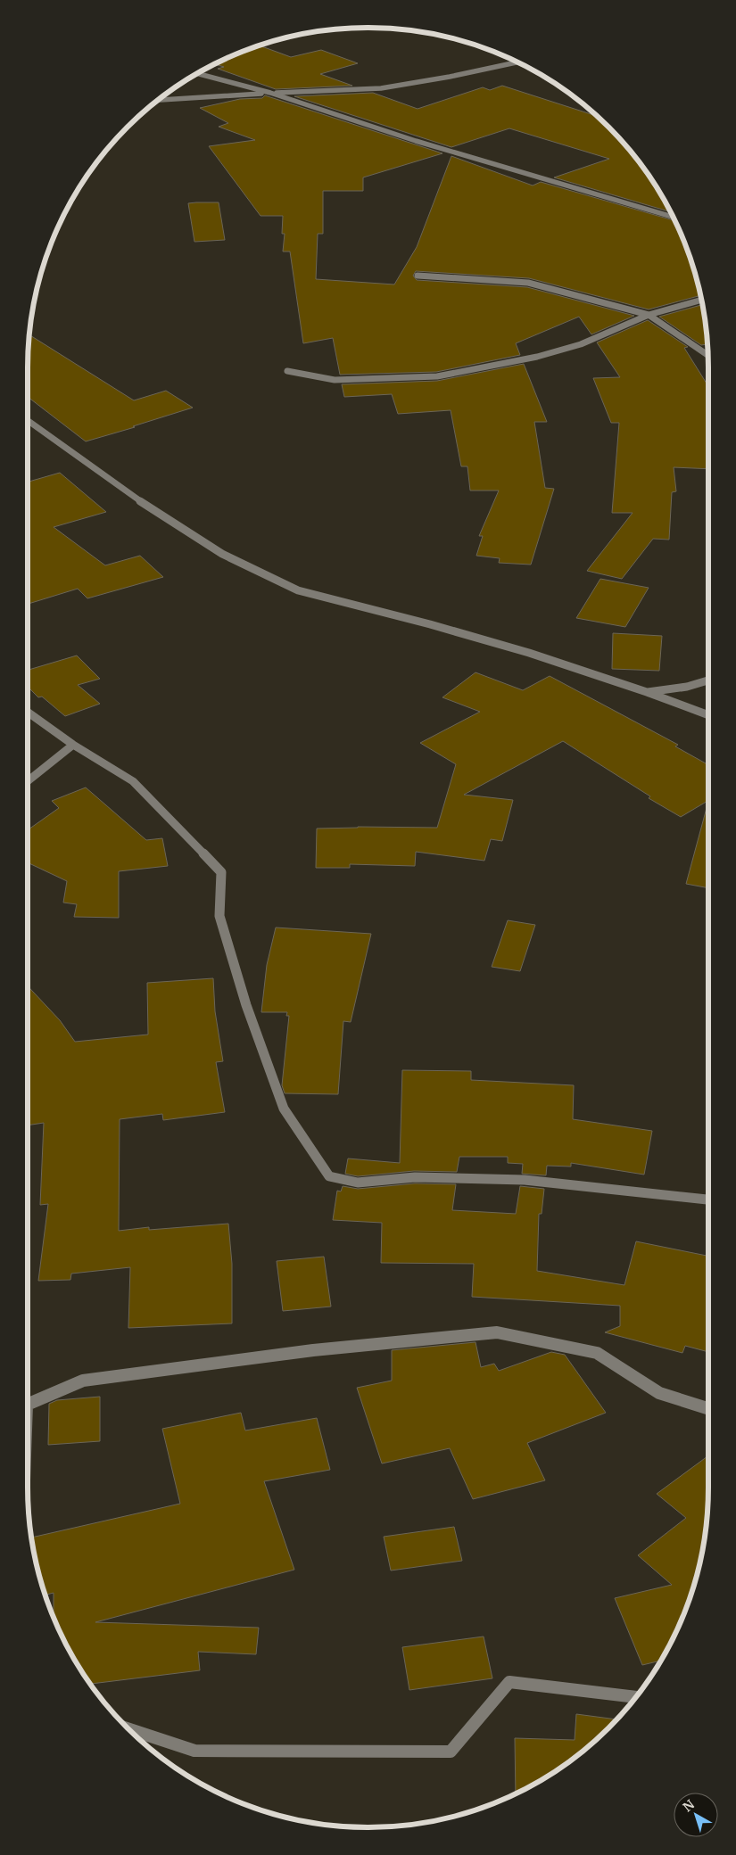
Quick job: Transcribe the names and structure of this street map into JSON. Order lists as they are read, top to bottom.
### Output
{
  "north": "top left"
}
